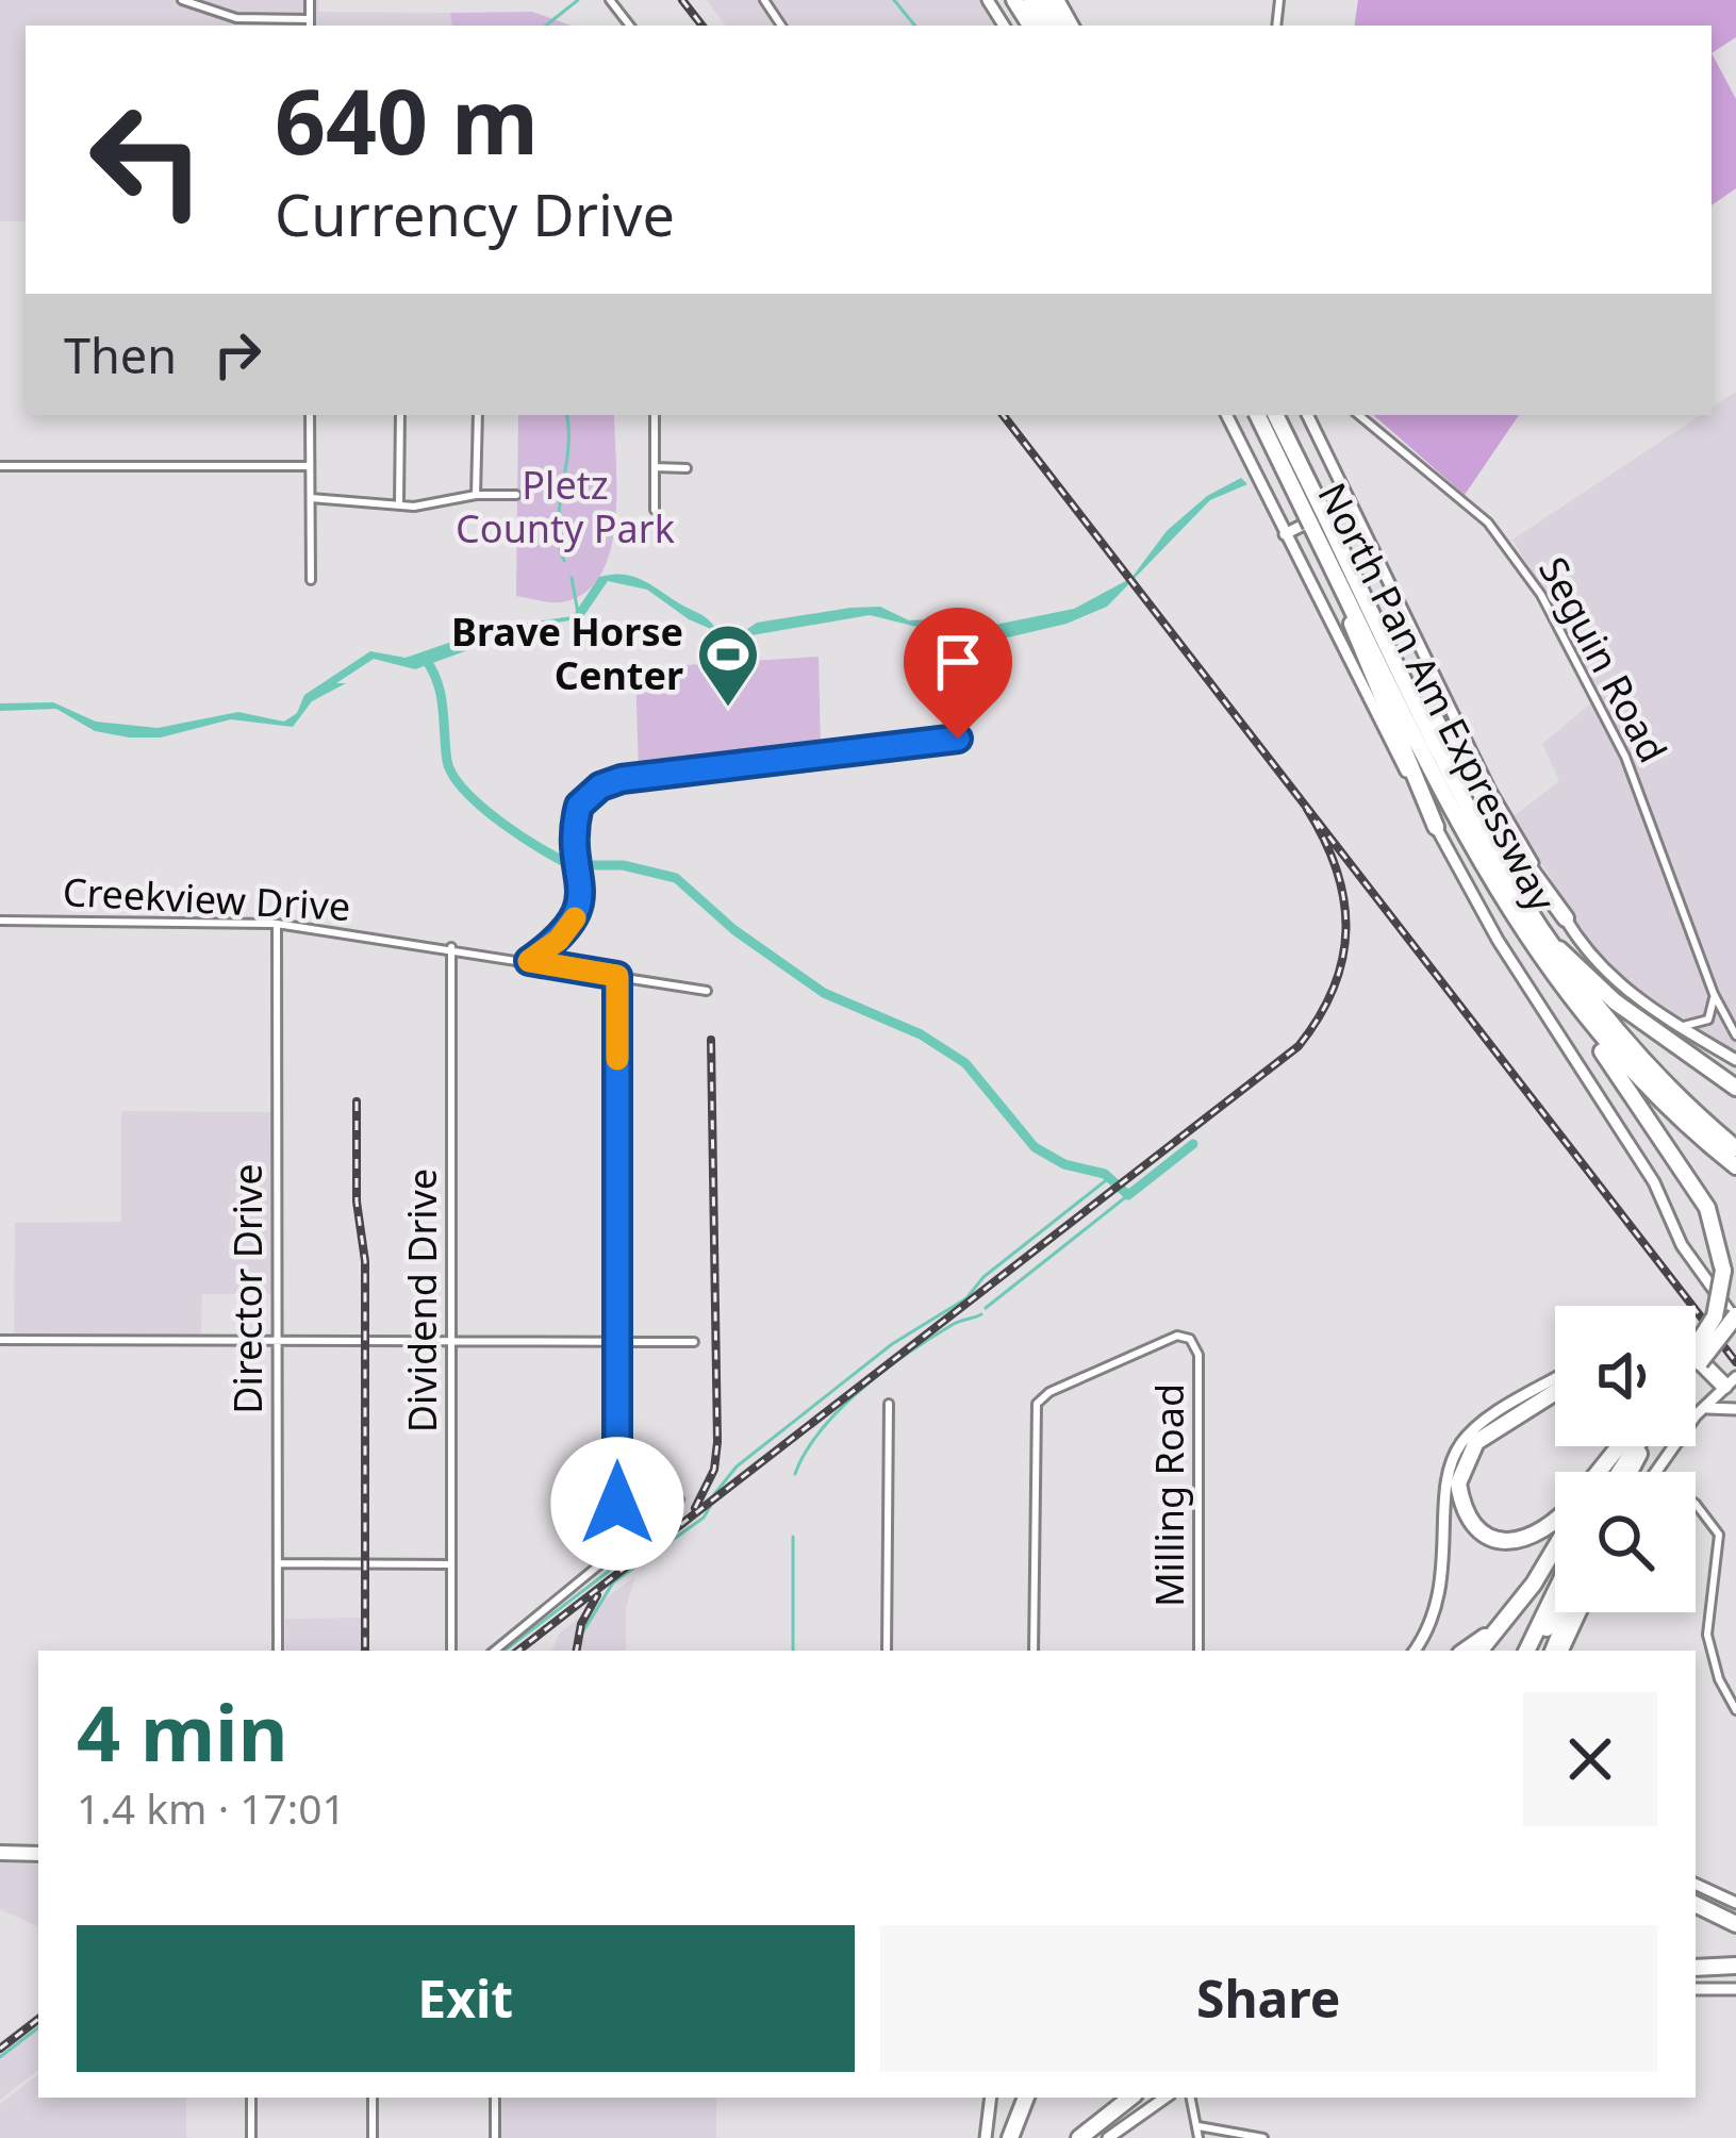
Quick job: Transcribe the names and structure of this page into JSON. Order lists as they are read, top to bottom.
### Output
{
  "streets": {
    "highway": ["North Pan Am Expressway"],
    "street": [
      "Seguin Road",
      "Creekview Drive",
      "Director Drive",
      "Dividend Drive",
      "Milling Road"
    ]
  },
  "crossings": [
    ["Creekview Drive", "Director Drive"],
    ["Creekview Drive", "Dividend Drive"]
  ],
  "parks": ["Pletz County Park"],
  "places": {
    "sports": ["Brave Horse Center"]
  },
  "page": {
    "turn": ["640 m", "Currency Drive"],
    "then": "Then",
    "heading": ["4 min", "1.4 km · 17:01"],
    "buttons": ["Exit", "Share"]
  }
}
